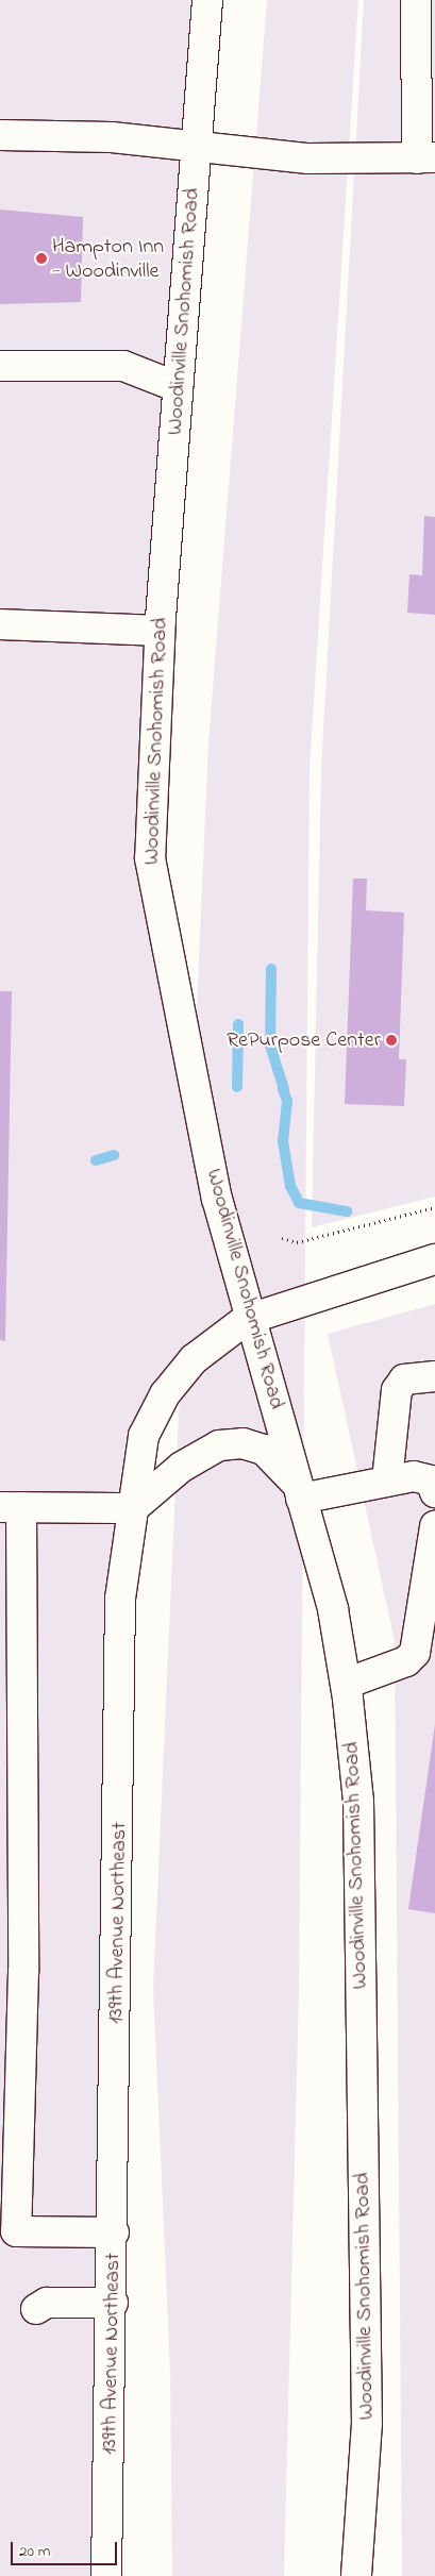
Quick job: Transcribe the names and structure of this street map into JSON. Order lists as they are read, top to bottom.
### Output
{
  "streets": {
    "main road": ["Woodinville Snohomish Road", "139th Avenue Northeast"]
  },
  "crossings": [
    ["Woodinville Snohomish Road", "139th Avenue Northeast"]
  ],
  "places": ["Hampton Inn - Woodinville", "RePurpose Center"],
  "scale_bar": "20 m"
}
